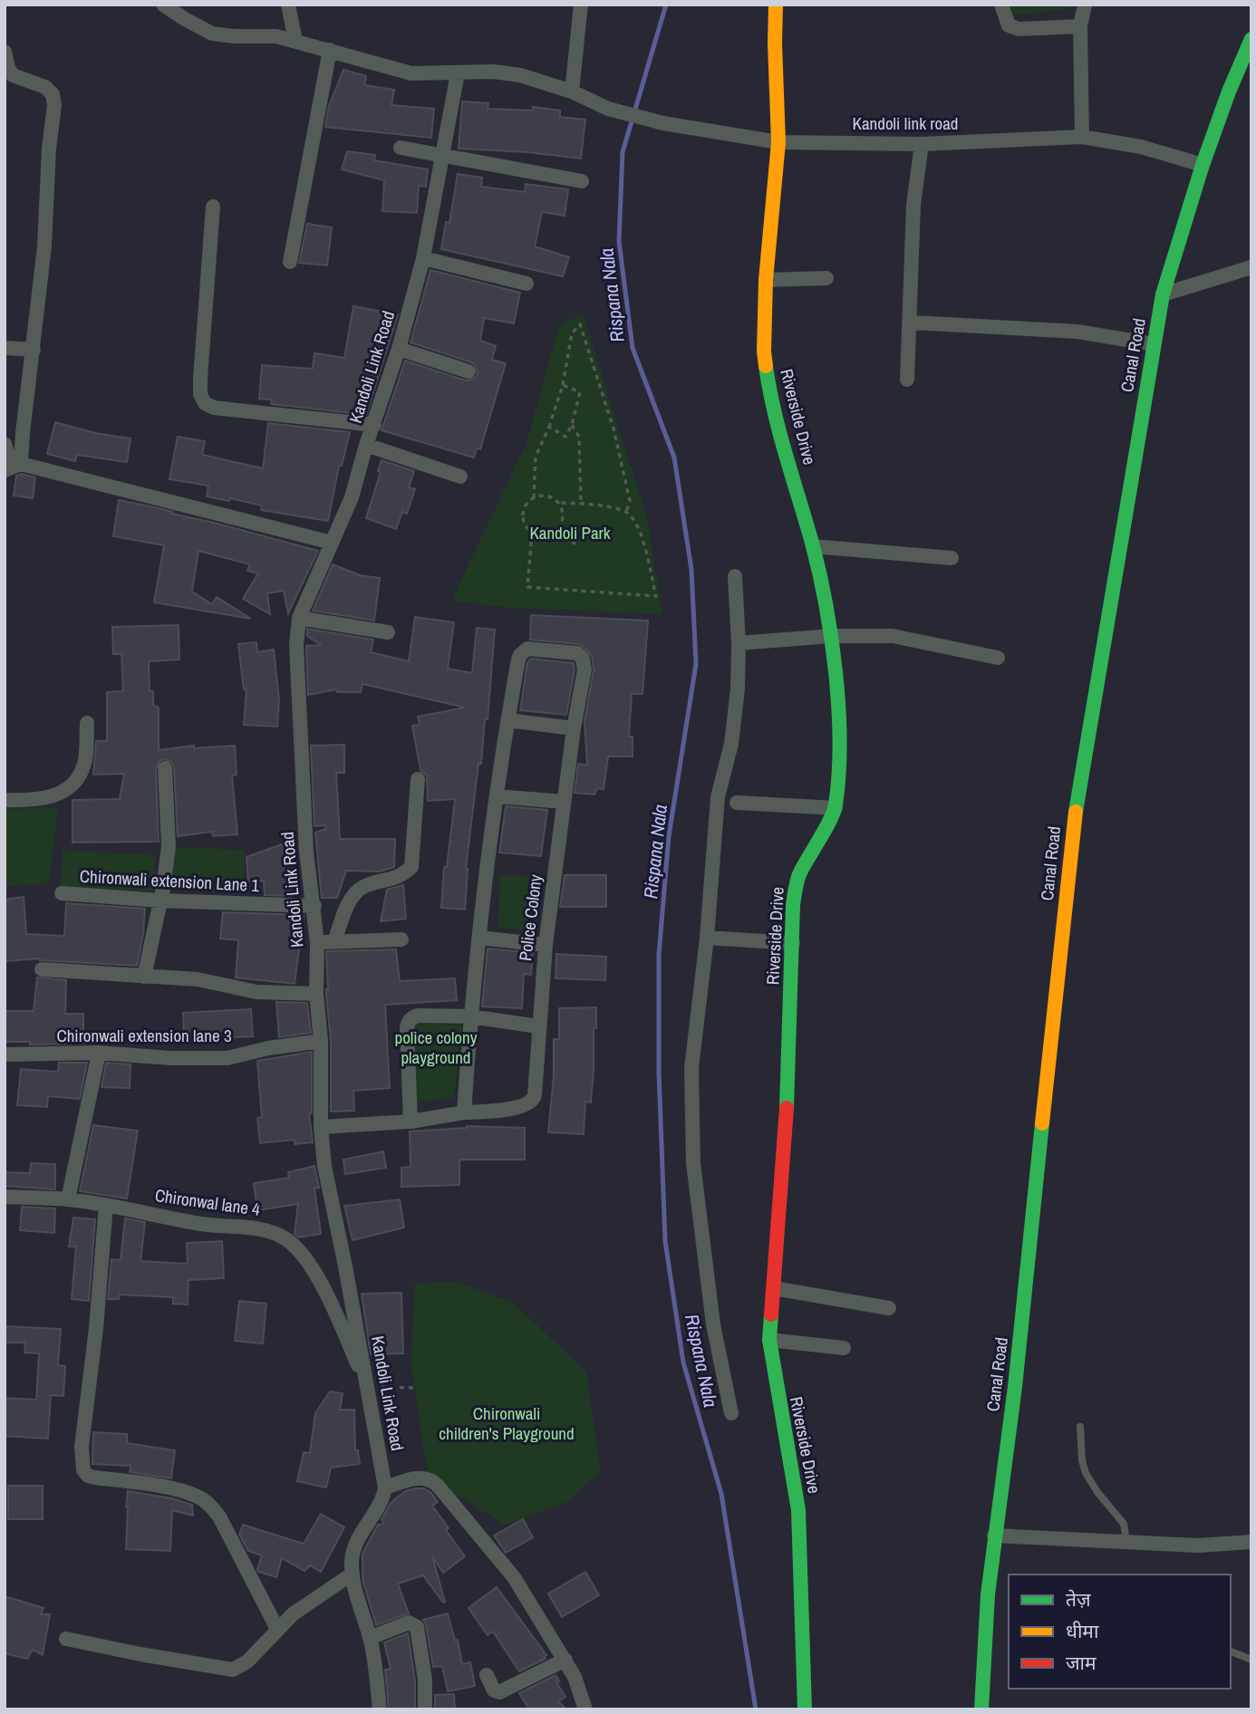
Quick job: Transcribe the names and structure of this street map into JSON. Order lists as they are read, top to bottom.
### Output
{
  "streets": {
    "street": [
      "Kandoli link road",
      "Canal Road",
      "Kandoli Link Road",
      "Riverside Drive",
      "Chironwali extension Lane 1",
      "Police Colony",
      "Chironwali extension lane 3",
      "Chironwal lane 4"
    ]
  },
  "crossings": [
    ["Kandoli link road", "Canal Road"],
    ["Kandoli link road", "Riverside Drive"],
    ["Kandoli Link Road", "Chironwali extension Lane 1"],
    ["Kandoli Link Road", "Chironwali extension lane 3"],
    ["Kandoli Link Road", "Chironwal lane 4"]
  ],
  "water": ["Rispana Nala"],
  "parks": ["Kandoli Park", "police colony playground", "Chironwali children's Playground"],
  "legend": ["तेज़", "धीमा", "जाम"]
}
